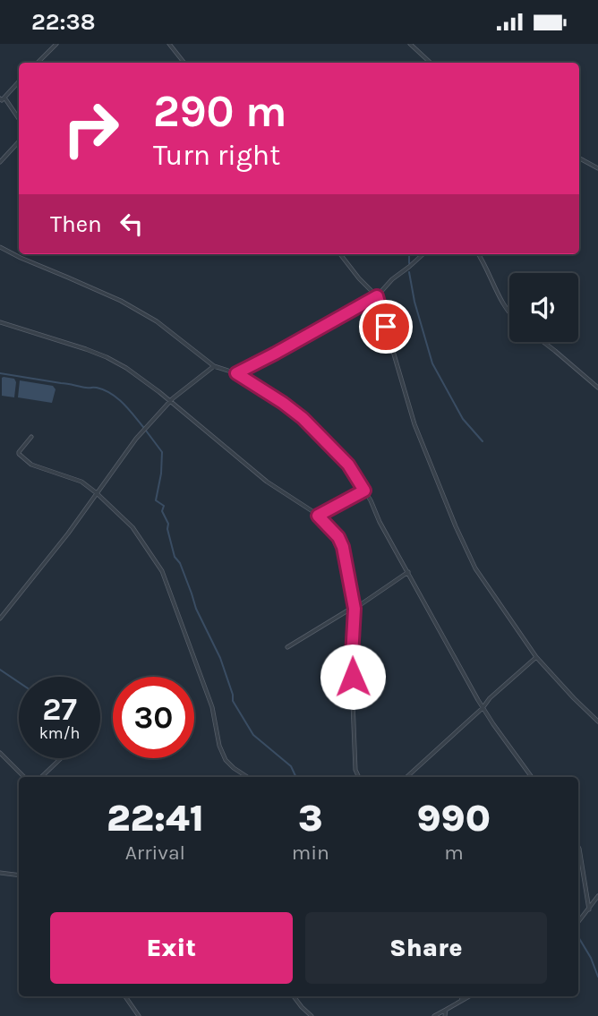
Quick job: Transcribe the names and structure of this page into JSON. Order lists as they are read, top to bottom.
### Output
{
  "page": {
    "status": "22:38",
    "turn": ["290 m", "Turn right"],
    "then": "Then",
    "speed": "27 km/h",
    "limit": "30",
    "eta": [
      "22:41",
      "Arrival",
      "3",
      "min",
      "990",
      "m"
    ],
    "buttons": ["Exit", "Share"]
  }
}
